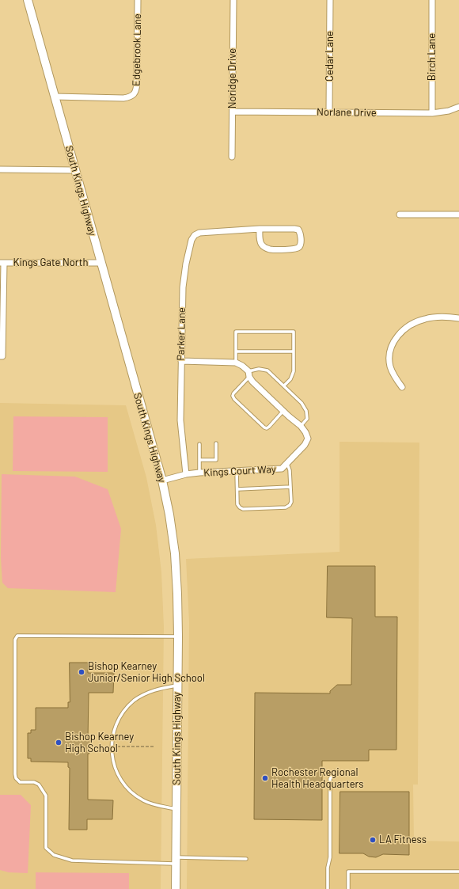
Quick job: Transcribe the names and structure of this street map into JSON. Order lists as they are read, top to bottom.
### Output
{
  "streets": {
    "main road": ["South Kings Highway"],
    "street": [
      "Edgebrook Lane",
      "Cedar Lane",
      "Birch Lane",
      "Noridge Drive",
      "Norlane Drive",
      "Kings Gate North",
      "Parker Lane",
      "Kings Court Way"
    ]
  },
  "crossings": [
    ["Edgebrook Lane", "South Kings Highway"],
    ["Cedar Lane", "Norlane Drive"],
    ["Birch Lane", "Norlane Drive"],
    ["Noridge Drive", "Norlane Drive"],
    ["South Kings Highway", "Kings Gate North"],
    ["Parker Lane", "Kings Court Way"]
  ],
  "places": [
    "Bishop Kearney Junior/Senior High School",
    "Bishop Kearney High School",
    "Rochester Regional Health Headquarters",
    "LA Fitness"
  ]
}
